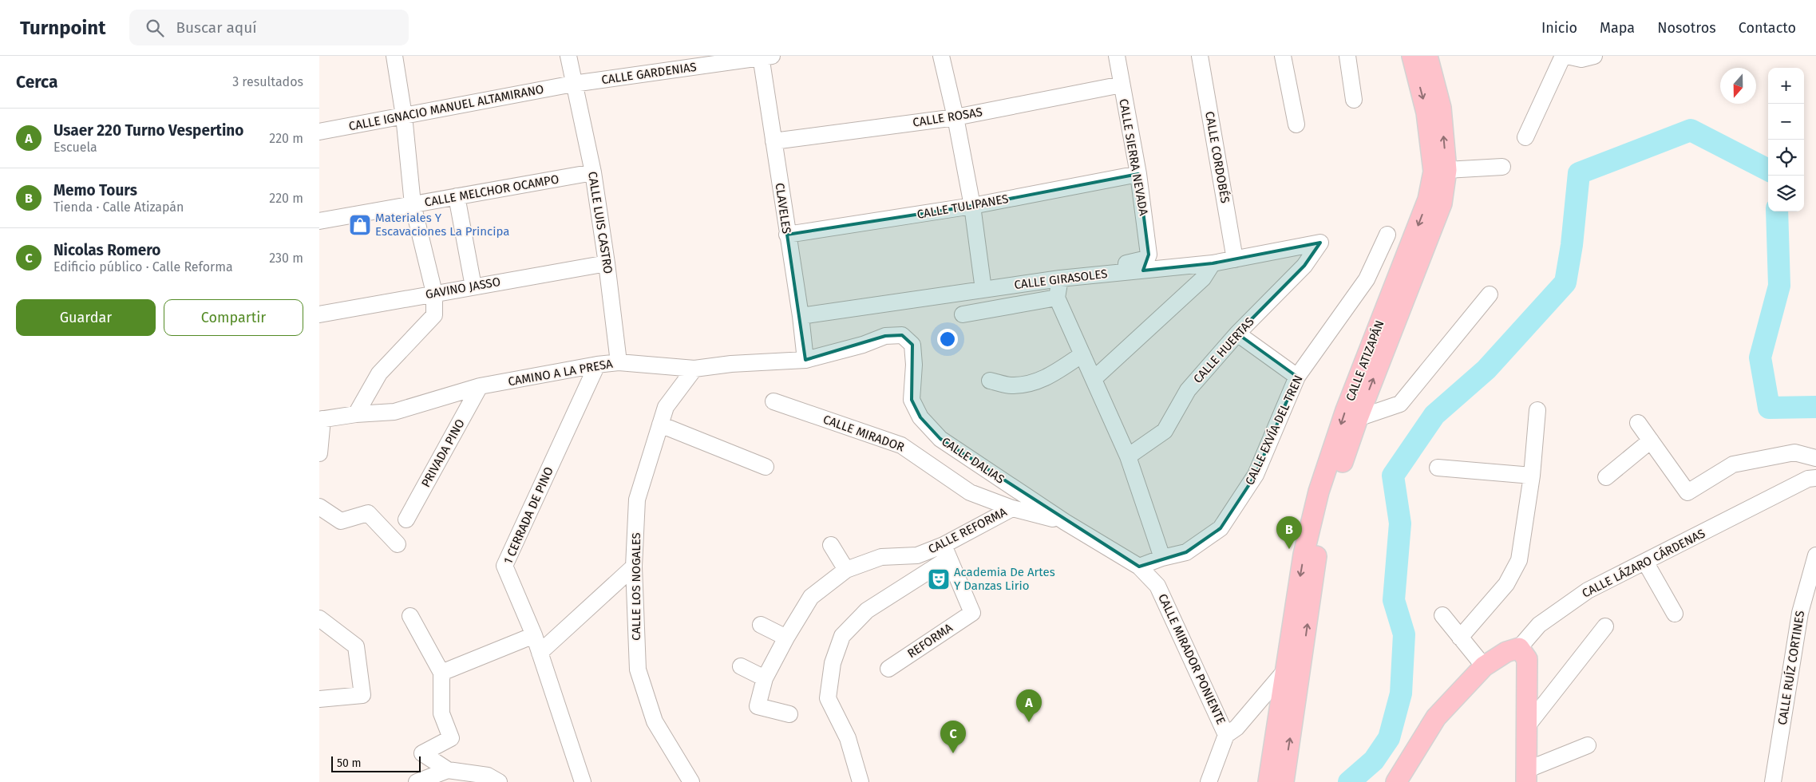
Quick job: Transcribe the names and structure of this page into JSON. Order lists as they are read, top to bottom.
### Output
{
  "streets": {
    "main road": ["CALLE ATIZAPÁN", "CALLE LÁZARO CÁRDENAS"],
    "street": [
      "CALLE GARDENIAS",
      "CALLE IGNACIO MANUEL ALTAMIRANO",
      "CALLE ROSAS",
      "CALLE SIERRA NEVADA",
      "CALLE CORDOBÉS",
      "CALLE MELCHOR OCAMPO",
      "CALLE TULIPANES",
      "CLAVELES",
      "CALLE LUIS CASTRO",
      "CALLE GIRASOLES",
      "GAVINO JASSO",
      "CALLE HUERTAS",
      "CAMINO A LA PRESA",
      "CALLE EXVÍA DEL TREN",
      "CALLE MIRADOR",
      "PRIVADA PINO",
      "CALLE DALIAS",
      "1 CERRADA DE PINO",
      "CALLE REFORMA",
      "CALLE LOS NOGALES",
      "REFORMA",
      "CALLE MIRADOR PONIENTE",
      "CALLE RUÍZ CORTINES"
    ]
  },
  "crossings": [
    ["CALLE GARDENIAS", "CALLE IGNACIO MANUEL ALTAMIRANO"],
    ["CALLE GARDENIAS", "CLAVELES"],
    ["CALLE GARDENIAS", "CALLE LUIS CASTRO"],
    ["CALLE IGNACIO MANUEL ALTAMIRANO", "CALLE LUIS CASTRO"],
    ["CALLE ROSAS", "CALLE SIERRA NEVADA"],
    ["CALLE ROSAS", "CLAVELES"],
    ["CALLE SIERRA NEVADA", "CALLE TULIPANES"],
    ["CALLE SIERRA NEVADA", "CALLE GIRASOLES"],
    ["CALLE CORDOBÉS", "CALLE GIRASOLES"],
    ["CALLE MELCHOR OCAMPO", "CALLE LUIS CASTRO"],
    ["CALLE TULIPANES", "CLAVELES"],
    ["CLAVELES", "CALLE GIRASOLES"],
    ["CLAVELES", "CAMINO A LA PRESA"],
    ["CLAVELES", "CALLE DALIAS"],
    ["CALLE LUIS CASTRO", "GAVINO JASSO"],
    ["CALLE LUIS CASTRO", "CAMINO A LA PRESA"],
    ["CALLE GIRASOLES", "CALLE HUERTAS"],
    ["CAMINO A LA PRESA", "PRIVADA PINO"],
    ["CAMINO A LA PRESA", "CALLE DALIAS"],
    ["CAMINO A LA PRESA", "1 CERRADA DE PINO"],
    ["CAMINO A LA PRESA", "CALLE LOS NOGALES"],
    ["CALLE EXVÍA DEL TREN", "CALLE MIRADOR PONIENTE"],
    ["CALLE MIRADOR", "CALLE REFORMA"],
    ["CALLE DALIAS", "CALLE REFORMA"],
    ["CALLE REFORMA", "REFORMA"]
  ],
  "places": {
    "shop": ["Materiales Y Escavaciones La Principa"],
    "theatre": ["Academia De Artes Y Danzas Lirio"]
  },
  "scale_bar": "50 m",
  "north": "bottom",
  "page": {
    "header": "Turnpoint",
    "search": "Buscar aquí",
    "nav": [
      "Inicio",
      "Mapa",
      "Nosotros",
      "Contacto"
    ],
    "heading": ["Cerca", "3 resultados"],
    "map_buttons": ["+", "−"],
    "list": [
      {
        "mark": "A",
        "name": "Usaer 220 Turno Vespertino",
        "note": "Escuela",
        "value": "220 m"
      },
      {
        "mark": "B",
        "name": "Memo Tours",
        "note": "Tienda · Calle Atizapán",
        "value": "220 m"
      },
      {
        "mark": "C",
        "name": "Nicolas Romero",
        "note": "Edificio público · Calle Reforma",
        "value": "230 m"
      }
    ],
    "buttons": ["Guardar", "Compartir"],
    "pins": ["B", "A", "C"],
    "scale": "50 m"
  }
}
